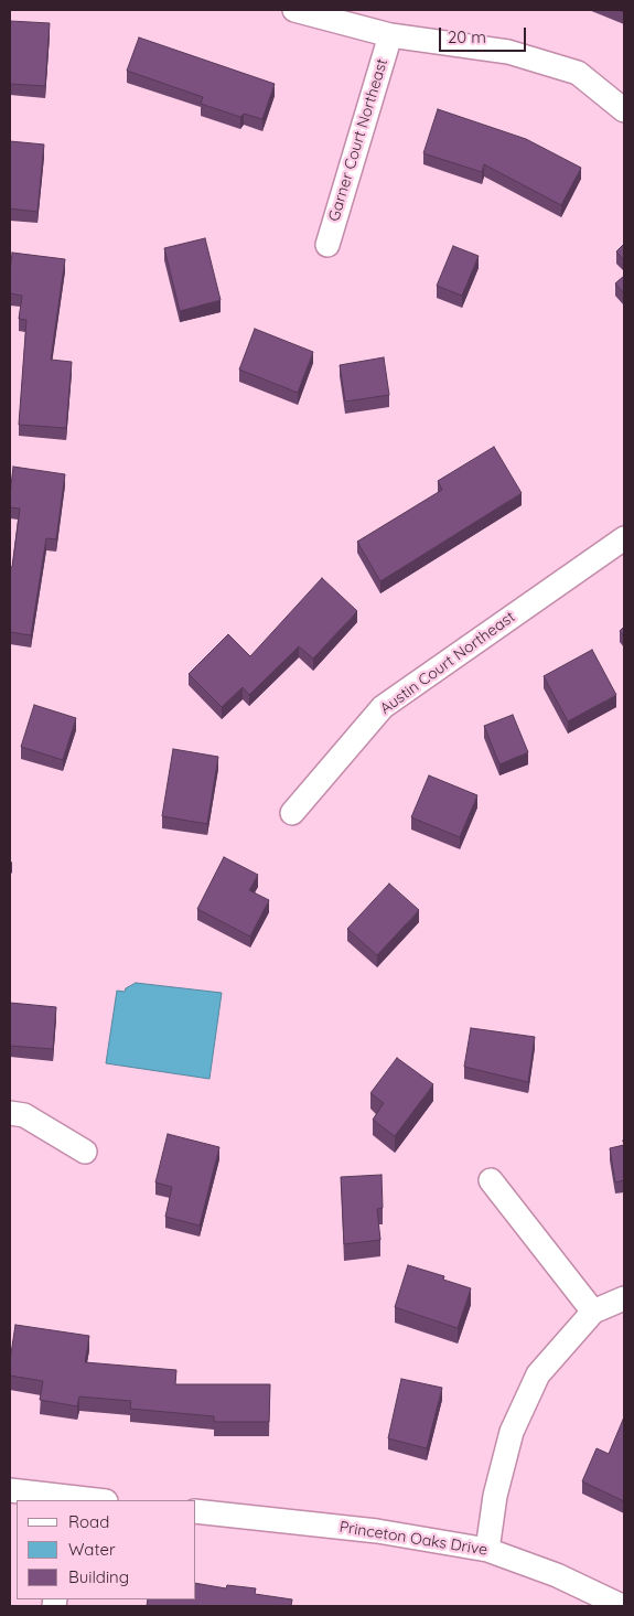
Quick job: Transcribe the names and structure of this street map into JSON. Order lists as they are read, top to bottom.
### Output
{
  "streets": {
    "street": ["Garner Court Northeast", "Austin Court Northeast", "Princeton Oaks Drive"]
  },
  "legend": ["Road", "Water", "Building"],
  "scale_bar": "20 m"
}
